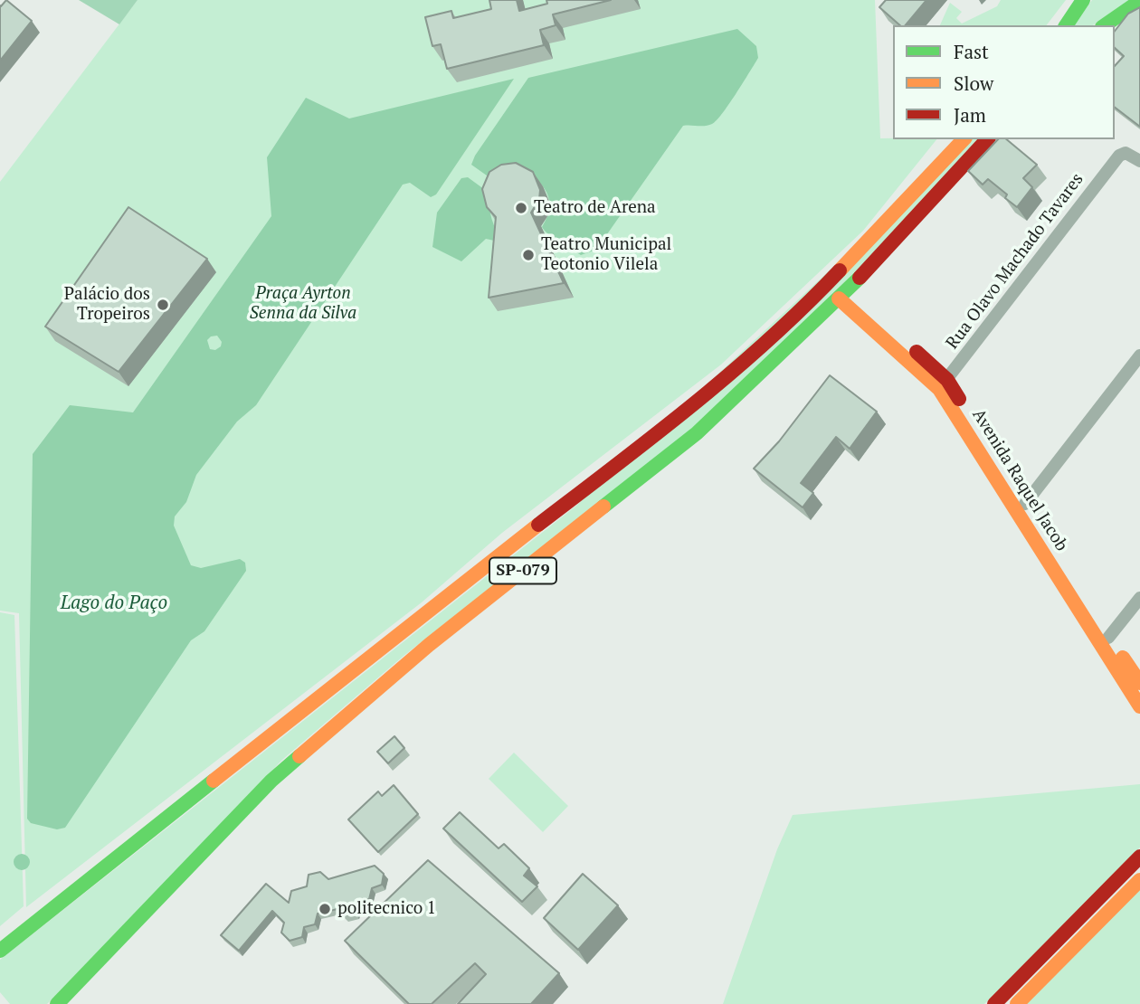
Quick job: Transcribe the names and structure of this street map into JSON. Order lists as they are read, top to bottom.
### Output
{
  "streets": {
    "main road": ["Avenida Raquel Jacob", "SP-079"],
    "street": ["Rua Olavo Machado Tavares"]
  },
  "crossings": [
    ["Rua Olavo Machado Tavares", "Avenida Raquel Jacob"],
    ["Avenida Raquel Jacob", "SP-079"]
  ],
  "water": ["Lago do Paço"],
  "parks": ["Praça Ayrton Senna da Silva"],
  "places": [
    "Teatro de Arena",
    "Teatro Municipal Teotonio Vilela",
    "Palácio dos Tropeiros",
    "politecnico 1"
  ],
  "legend": ["Fast", "Slow", "Jam"]
}
